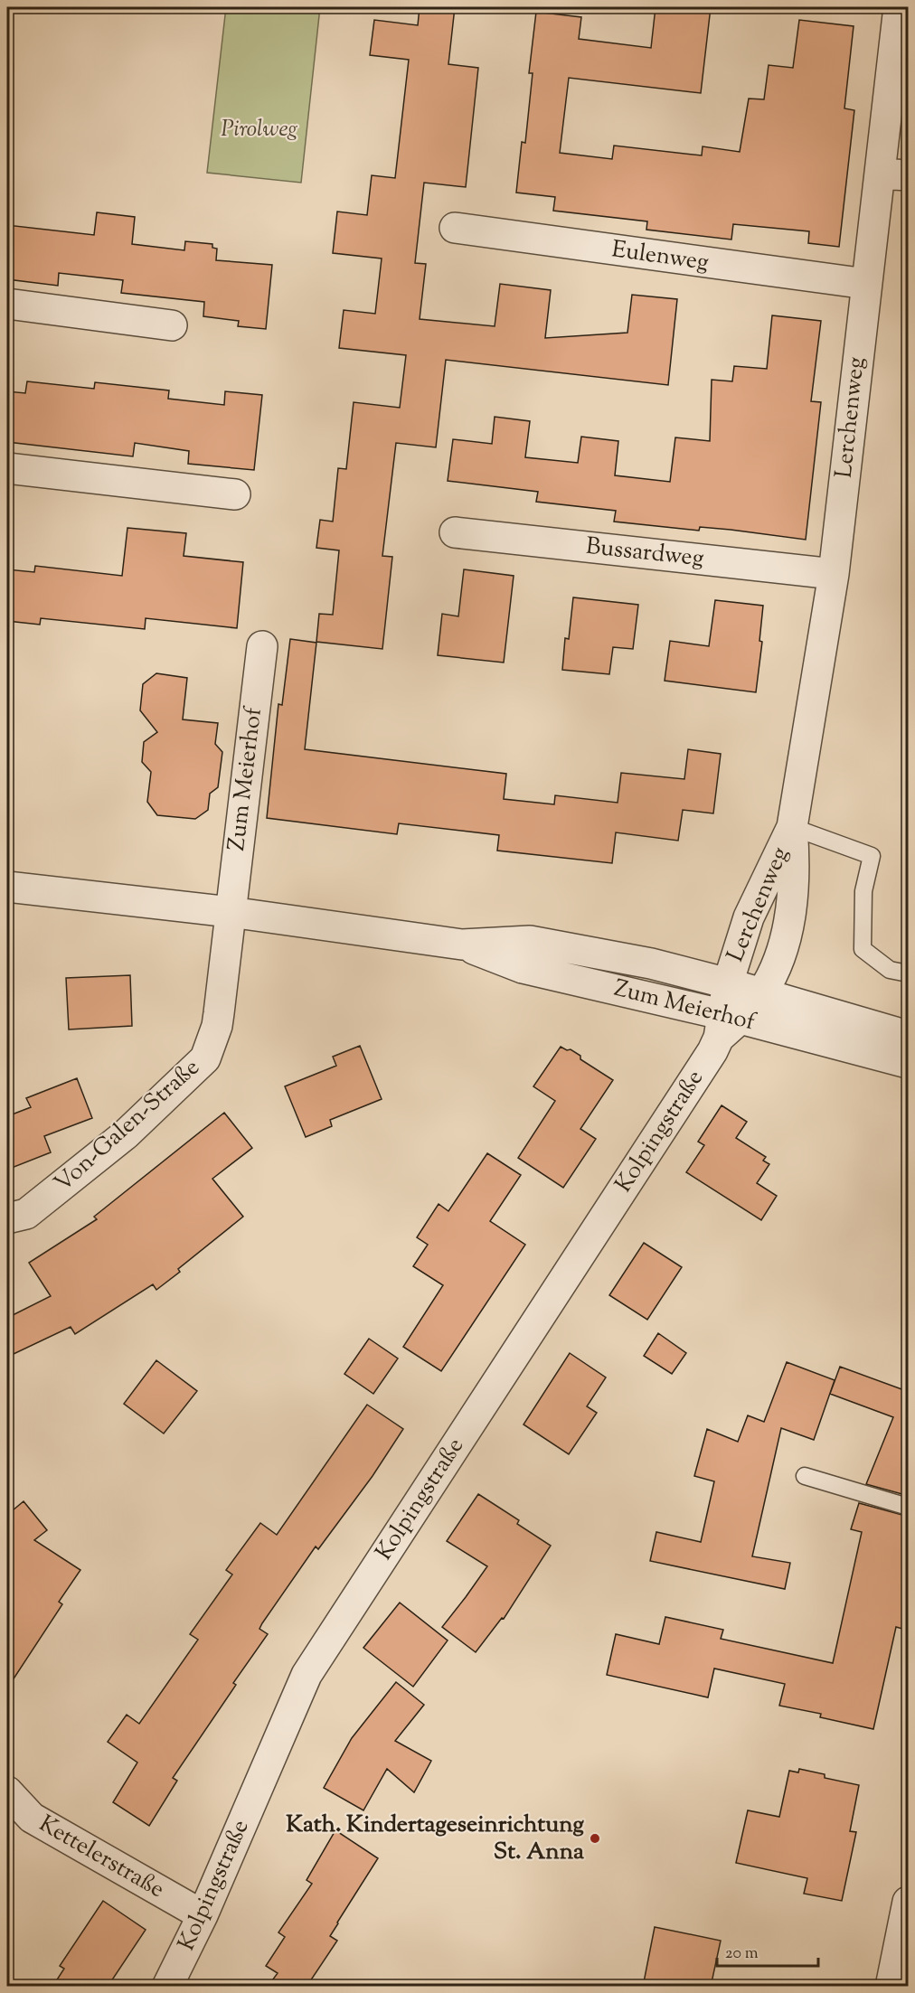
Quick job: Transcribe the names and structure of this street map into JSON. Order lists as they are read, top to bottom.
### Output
{
  "streets": {
    "street": [
      "Eulenweg",
      "Lerchenweg",
      "Bussardweg",
      "Zum Meierhof",
      "Von-Galen-Straße",
      "Kolpingstraße",
      "Kettelerstraße"
    ]
  },
  "crossings": [
    ["Eulenweg", "Lerchenweg"],
    ["Lerchenweg", "Bussardweg"],
    ["Lerchenweg", "Zum Meierhof"],
    ["Lerchenweg", "Kolpingstraße"],
    ["Zum Meierhof", "Von-Galen-Straße"],
    ["Zum Meierhof", "Kolpingstraße"],
    ["Kolpingstraße", "Kettelerstraße"]
  ],
  "parks": ["Pirolweg"],
  "places": ["Kath. Kindertageseinrichtung St. Anna"],
  "scale_bar": "20 m"
}
